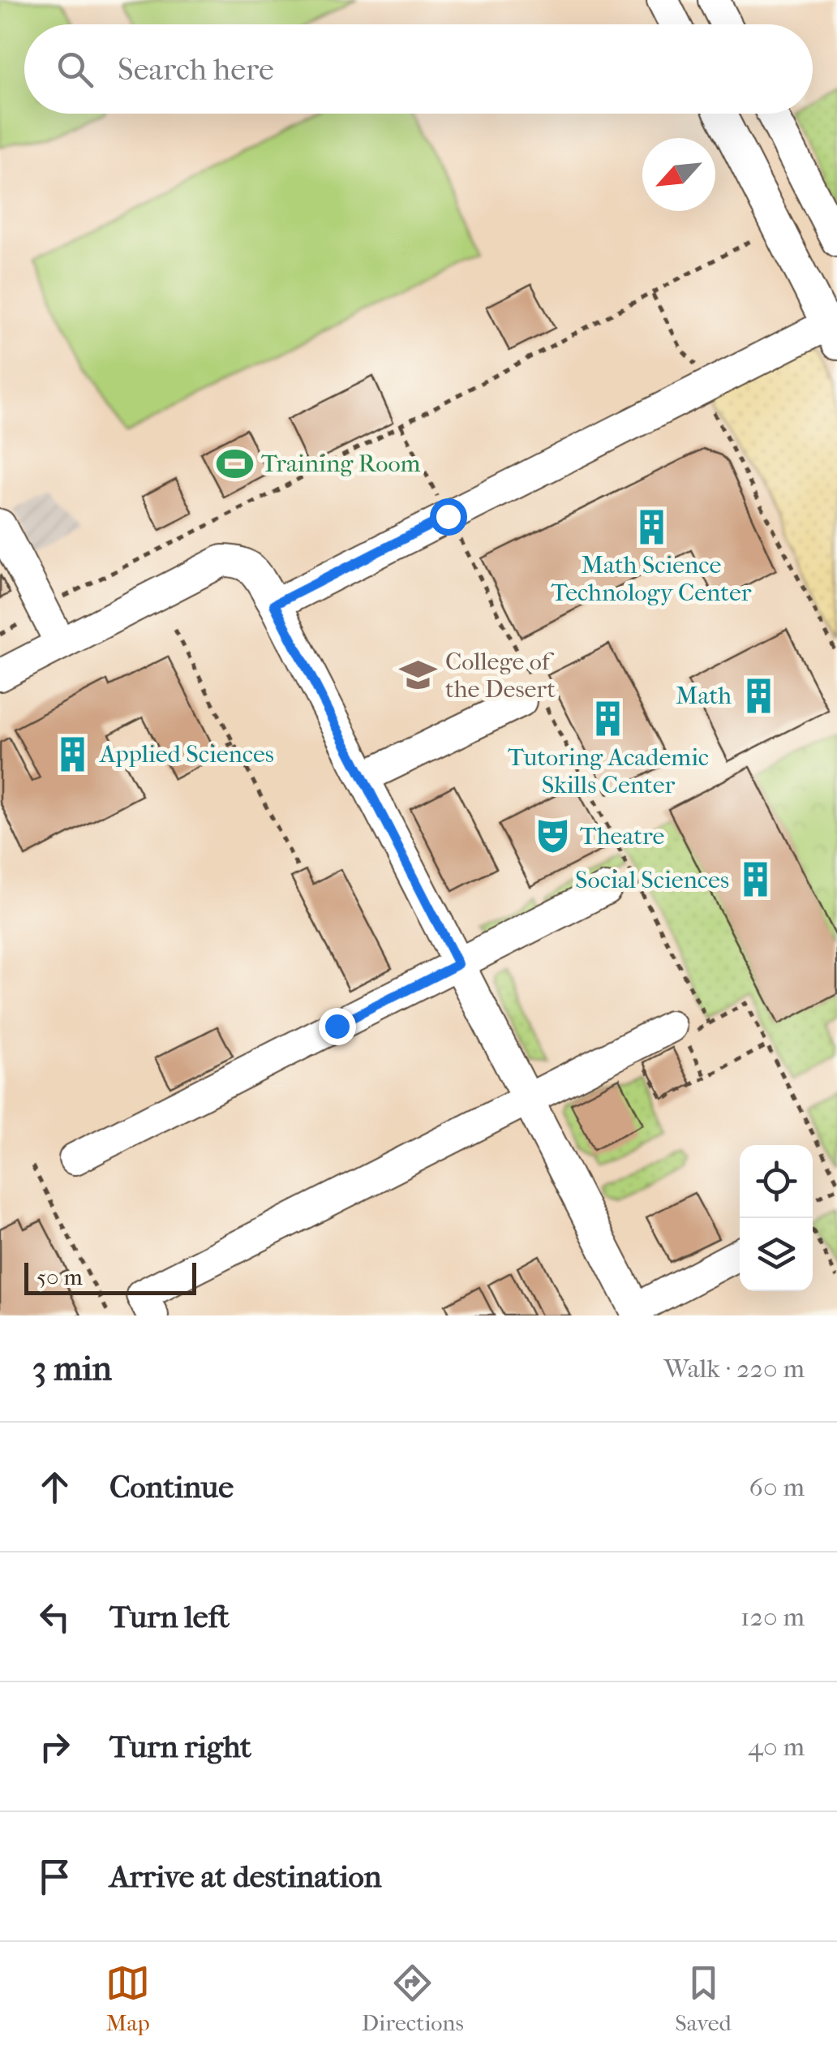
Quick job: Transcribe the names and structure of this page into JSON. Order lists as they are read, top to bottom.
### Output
{
  "places": {
    "sports": ["Training Room"],
    "building": [
      "Math Science Technology Center",
      "Math",
      "Tutoring Academic Skills Center",
      "Applied Sciences",
      "Social Sciences"
    ],
    "school or university": ["College of the Desert"],
    "theatre": ["Theatre"]
  },
  "scale_bar": "50 m",
  "north": "bottom left",
  "page": {
    "search": "Search here",
    "scale": "50 m",
    "heading": ["3 min", "Walk · 220 m"],
    "list": [
      ["Continue", "60 m"],
      ["Turn left", "120 m"],
      ["Turn right", "40 m"],
      "Arrive at destination"
    ],
    "nav": ["Map", "Directions", "Saved"]
  }
}
